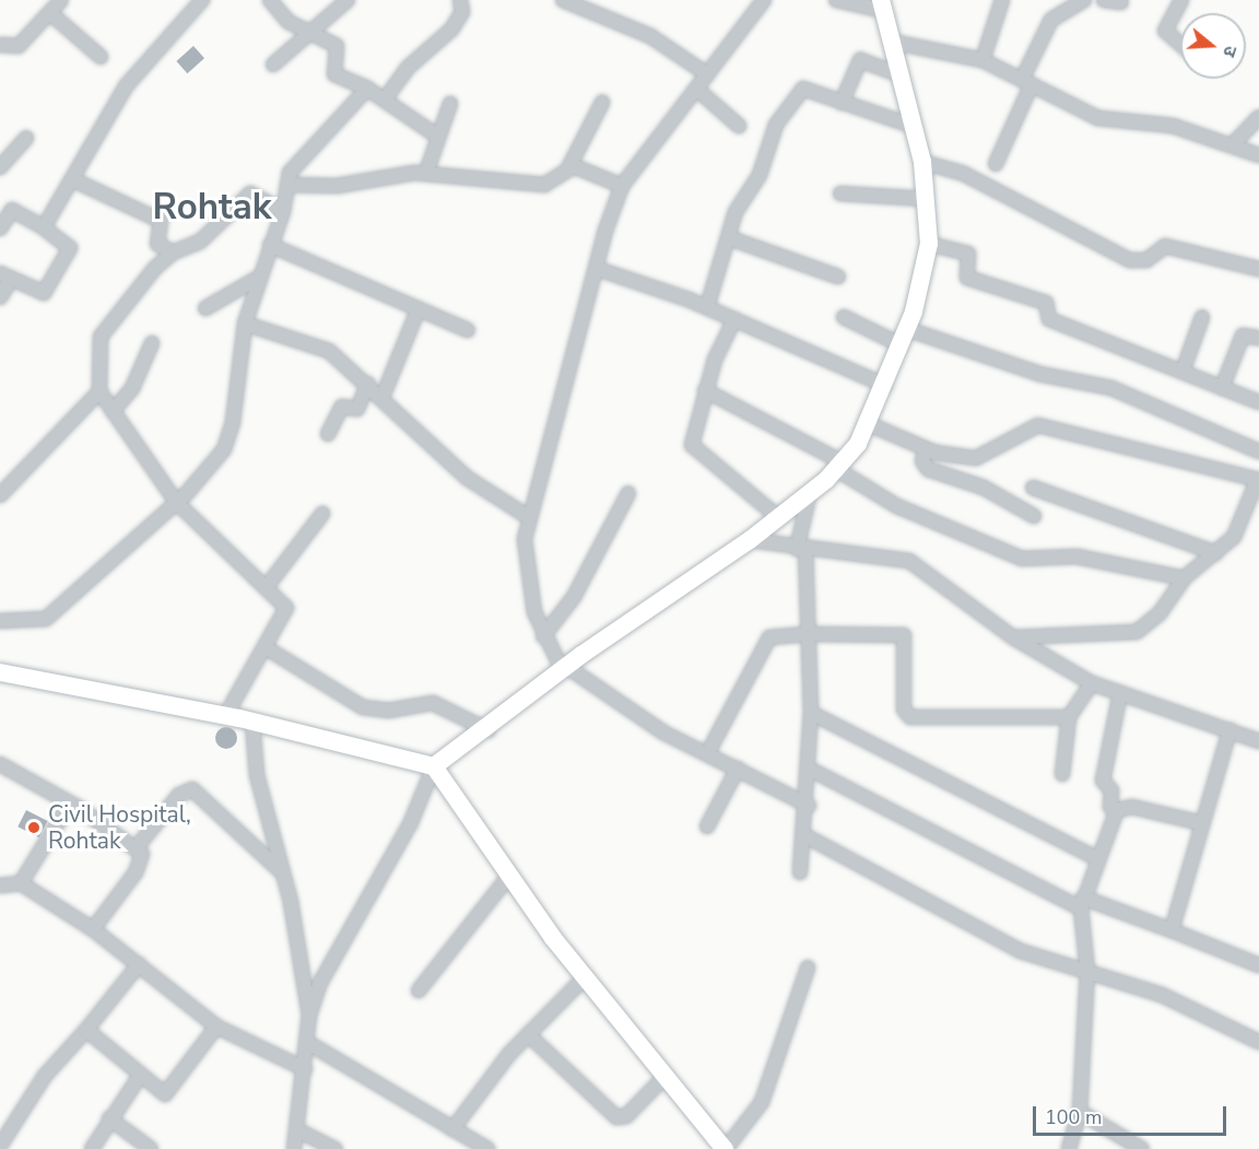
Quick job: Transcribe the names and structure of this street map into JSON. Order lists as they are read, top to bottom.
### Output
{
  "districts": ["Rohtak"],
  "places": ["Civil Hospital, Rohtak"],
  "scale_bar": "100 m",
  "north": "right"
}
